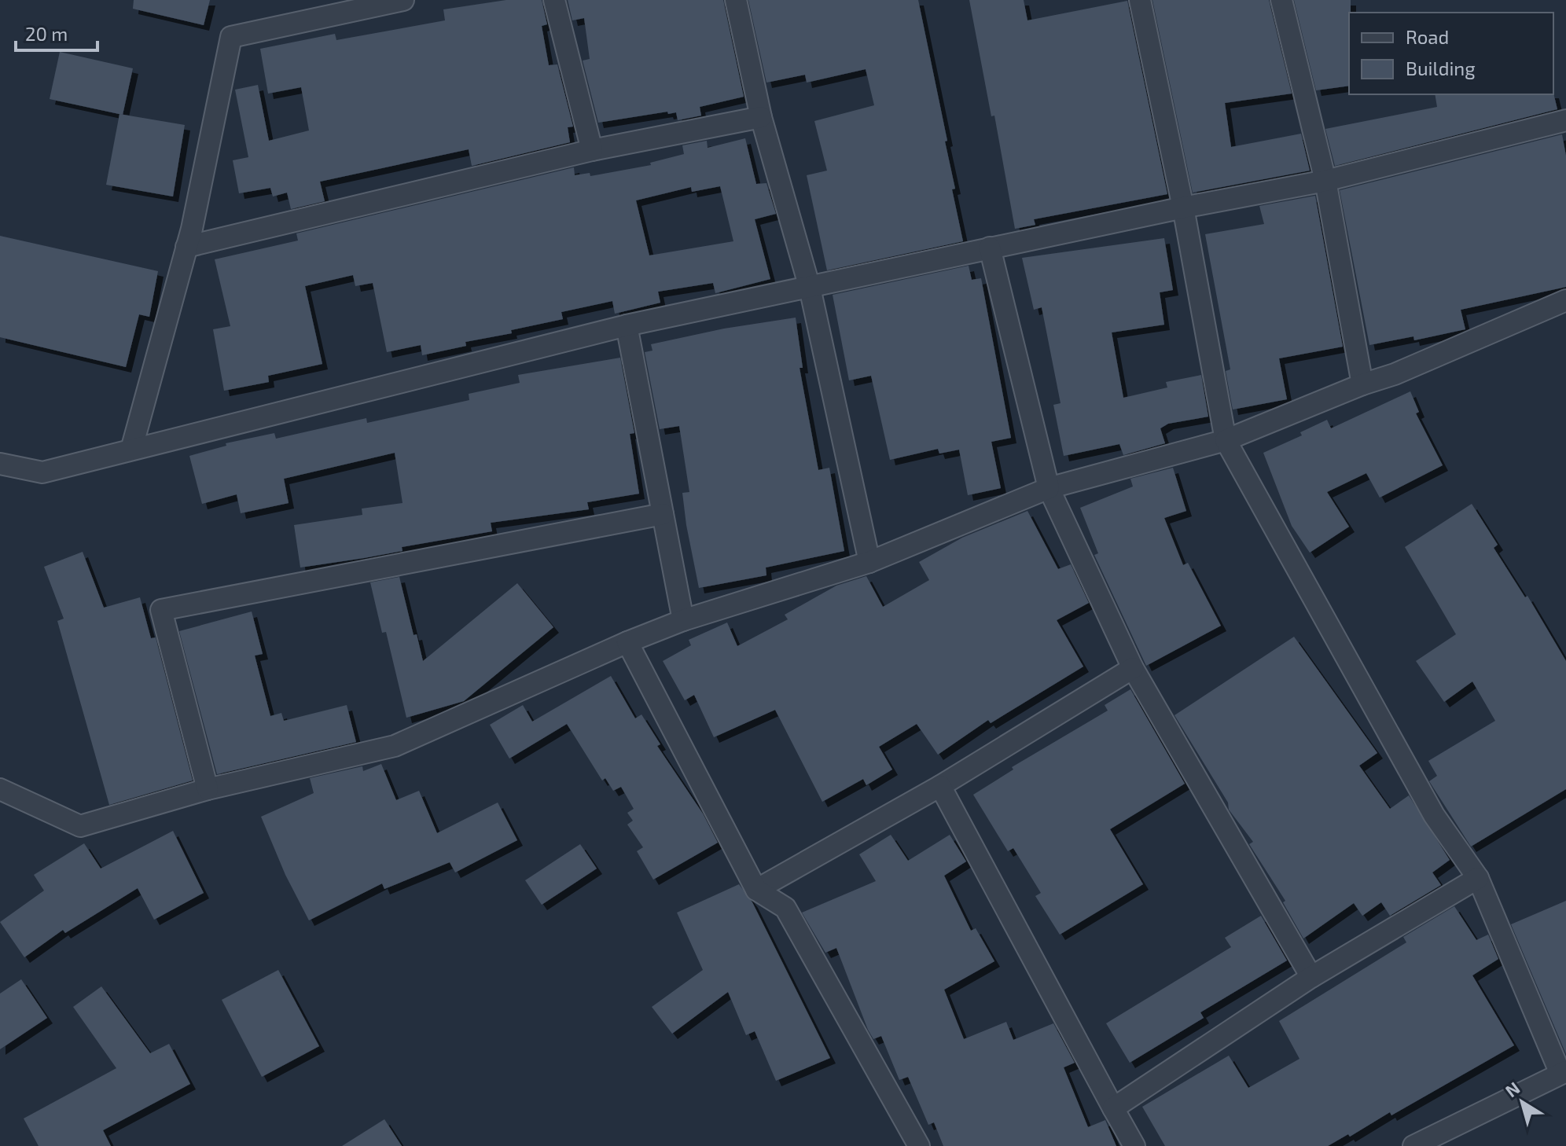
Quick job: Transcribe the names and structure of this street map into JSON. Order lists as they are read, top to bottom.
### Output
{
  "legend": ["Road", "Building"],
  "scale_bar": "20 m",
  "north": "top left"
}
